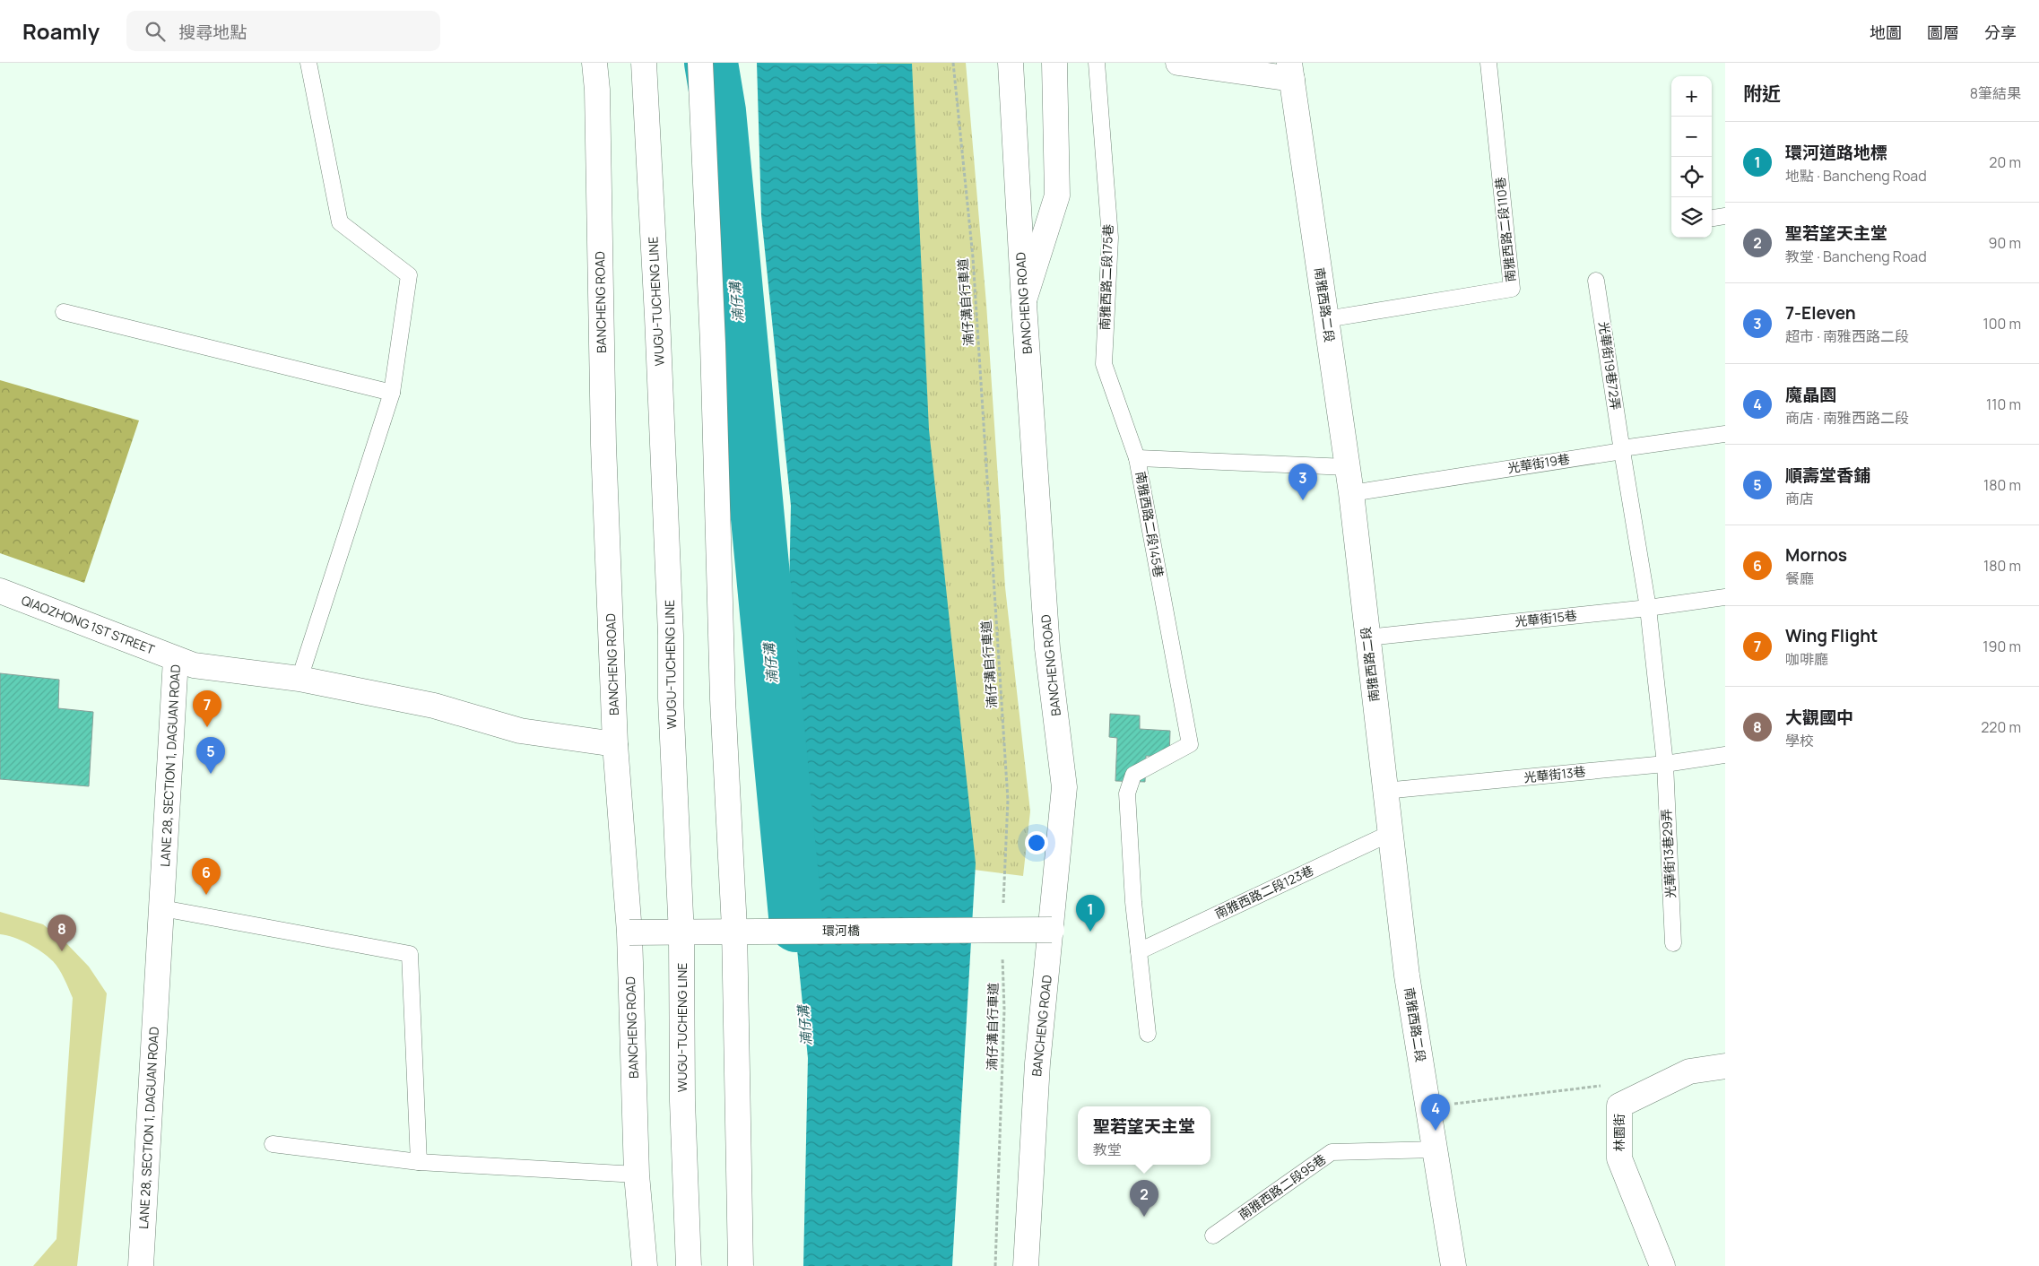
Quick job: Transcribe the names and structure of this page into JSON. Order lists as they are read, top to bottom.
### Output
{
  "streets": {
    "main road": [
      "WUGU-TUCHENG LINE",
      "BANCHENG ROAD",
      "南雅西路二段",
      "QIAOZHONG 1ST STREET",
      "LANE 28, SECTION 1, DAGUAN ROAD",
      "環河橋",
      "林園街"
    ],
    "lane": [
      "南雅西路二段110巷",
      "南雅西路二段175巷",
      "光華街19巷72弄",
      "光華街19巷",
      "南雅西路二段145巷",
      "光華街15巷",
      "光華街13巷",
      "光華街13巷29弄",
      "南雅西路二段123巷",
      "南雅西路二段95巷"
    ],
    "path": ["湳仔溝自行車道"]
  },
  "crossings": [
    ["南雅西路二段110巷", "南雅西路二段"],
    ["南雅西路二段175巷", "南雅西路二段145巷"],
    ["BANCHENG ROAD", "LANE 28, SECTION 1, DAGUAN ROAD"],
    ["BANCHENG ROAD", "環河橋"],
    ["湳仔溝自行車道", "環河橋"],
    ["南雅西路二段", "光華街19巷"],
    ["南雅西路二段", "南雅西路二段145巷"],
    ["南雅西路二段", "光華街15巷"],
    ["南雅西路二段", "光華街13巷"],
    ["南雅西路二段", "南雅西路二段123巷"],
    ["南雅西路二段", "南雅西路二段95巷"],
    ["光華街19巷72弄", "光華街19巷"],
    ["光華街19巷72弄", "光華街15巷"],
    ["光華街19巷72弄", "光華街13巷29弄"],
    ["南雅西路二段145巷", "南雅西路二段123巷"],
    ["光華街15巷", "光華街13巷29弄"],
    ["QIAOZHONG 1ST STREET", "LANE 28, SECTION 1, DAGUAN ROAD"],
    ["光華街13巷", "光華街13巷29弄"]
  ],
  "water": ["湳仔溝"],
  "page": {
    "header": "Roamly",
    "search": "搜尋地點",
    "nav": ["地圖", "圖層", "分享"],
    "heading": ["附近", "8筆結果"],
    "map_buttons": ["+", "−"],
    "list": [
      {
        "mark": "1",
        "name": "環河道路地標",
        "note": "地點 · Bancheng Road",
        "value": "20 m"
      },
      {
        "mark": "2",
        "name": "聖若望天主堂",
        "note": "教堂 · Bancheng Road",
        "value": "90 m"
      },
      {
        "mark": "3",
        "name": "7-Eleven",
        "note": "超市 · 南雅西路二段",
        "value": "100 m"
      },
      {
        "mark": "4",
        "name": "魔晶園",
        "note": "商店 · 南雅西路二段",
        "value": "110 m"
      },
      {
        "mark": "5",
        "name": "順壽堂香鋪",
        "note": "商店",
        "value": "180 m"
      },
      {
        "mark": "6",
        "name": "Mornos",
        "note": "餐廳",
        "value": "180 m"
      },
      {
        "mark": "7",
        "name": "Wing Flight",
        "note": "咖啡廳",
        "value": "190 m"
      },
      {
        "mark": "8",
        "name": "大觀國中",
        "note": "學校",
        "value": "220 m"
      }
    ],
    "pins": [
      "3",
      "7",
      "5",
      "6",
      "1",
      "8",
      "4",
      "2"
    ],
    "popup": ["聖若望天主堂", "教堂"]
  }
}
